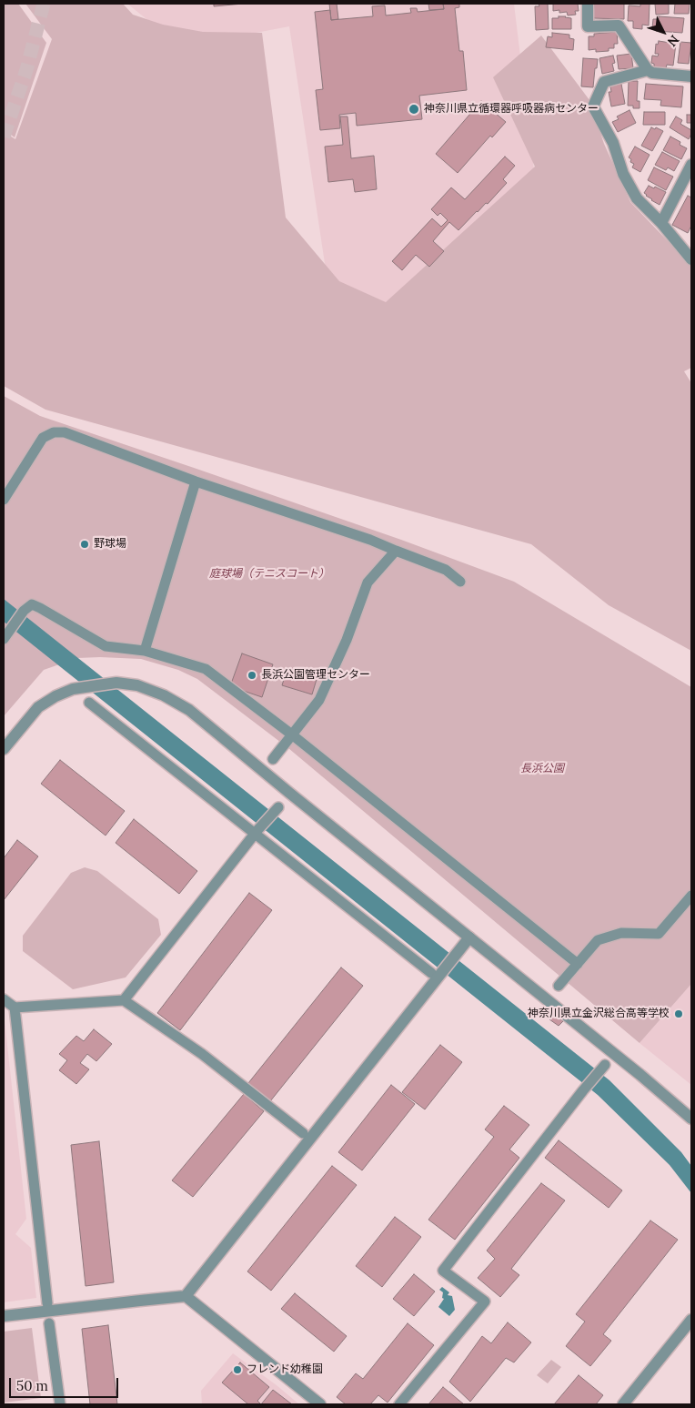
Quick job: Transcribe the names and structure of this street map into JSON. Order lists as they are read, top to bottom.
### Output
{
  "parks": ["庭球場（テニスコート）", "長浜公園"],
  "places": [
    "神奈川県立循環器呼吸器病センター",
    "野球場",
    "長浜公園管理センター",
    "神奈川県立金沢総合高等学校",
    "フレンド幼稚園"
  ],
  "scale_bar": "50 m",
  "north": "bottom right"
}
